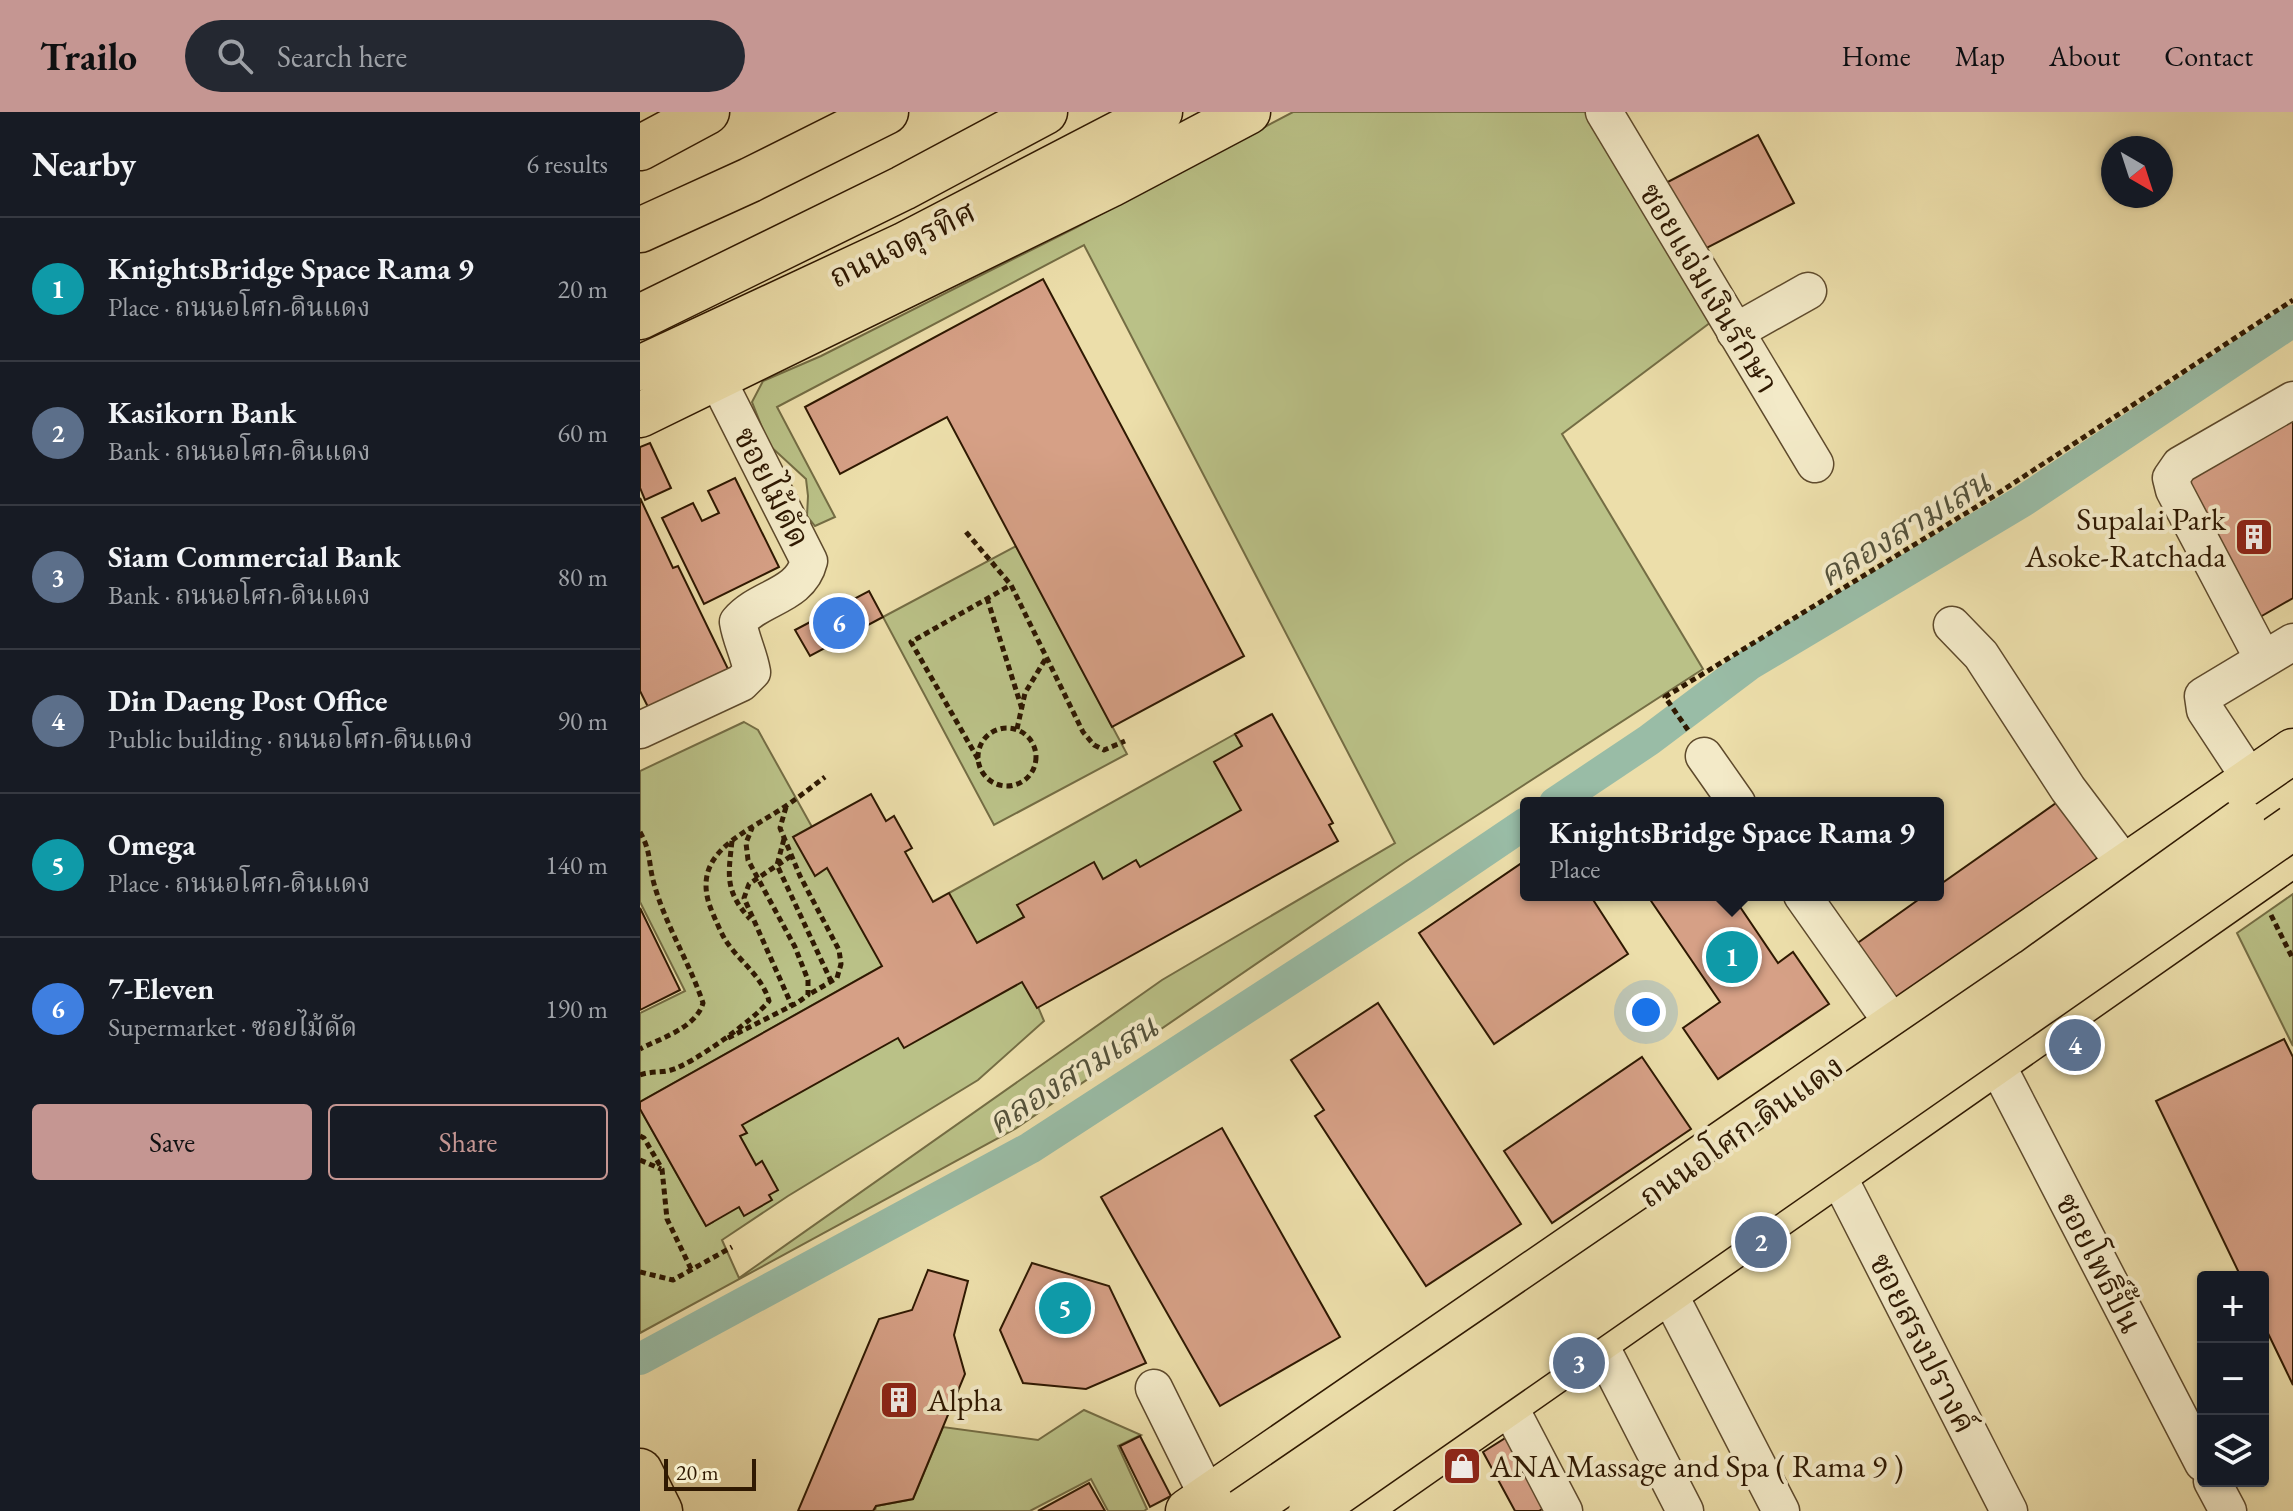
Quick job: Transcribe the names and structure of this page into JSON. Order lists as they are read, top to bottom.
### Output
{
  "streets": {
    "main road": ["ถนนจตุรทิศ", "ถนนอโศก-ดินแดง"],
    "street": [
      "ซอยแจ่มเงินรักษา",
      "ซอยไม้ดัด",
      "ซอยโพธิ์ปั้น",
      "ซอยสรงปรางค์"
    ]
  },
  "water": ["คลองสามเสน"],
  "places": {
    "building": ["Supalai Park Asoke-Ratchada", "Alpha"],
    "shop": ["ANA Massage and Spa ( Rama 9 )"]
  },
  "scale_bar": "20 m",
  "north": "bottom right",
  "page": {
    "header": "Trailo",
    "search": "Search here",
    "nav": [
      "Home",
      "Map",
      "About",
      "Contact"
    ],
    "heading": ["Nearby", "6 results"],
    "list": [
      {
        "mark": "1",
        "name": "KnightsBridge Space Rama 9",
        "note": "Place · ถนนอโศก-ดินแดง",
        "value": "20 m"
      },
      {
        "mark": "2",
        "name": "Kasikorn Bank",
        "note": "Bank · ถนนอโศก-ดินแดง",
        "value": "60 m"
      },
      {
        "mark": "3",
        "name": "Siam Commercial Bank",
        "note": "Bank · ถนนอโศก-ดินแดง",
        "value": "80 m"
      },
      {
        "mark": "4",
        "name": "Din Daeng Post Office",
        "note": "Public building · ถนนอโศก-ดินแดง",
        "value": "90 m"
      },
      {
        "mark": "5",
        "name": "Omega",
        "note": "Place · ถนนอโศก-ดินแดง",
        "value": "140 m"
      },
      {
        "mark": "6",
        "name": "7-Eleven",
        "note": "Supermarket · ซอยไม้ดัด",
        "value": "190 m"
      }
    ],
    "pins": [
      "6",
      "1",
      "4",
      "2",
      "5",
      "3"
    ],
    "popup": ["KnightsBridge Space Rama 9", "Place"],
    "buttons": ["Save", "Share"],
    "map_buttons": ["+", "−"],
    "scale": "20 m"
  }
}
